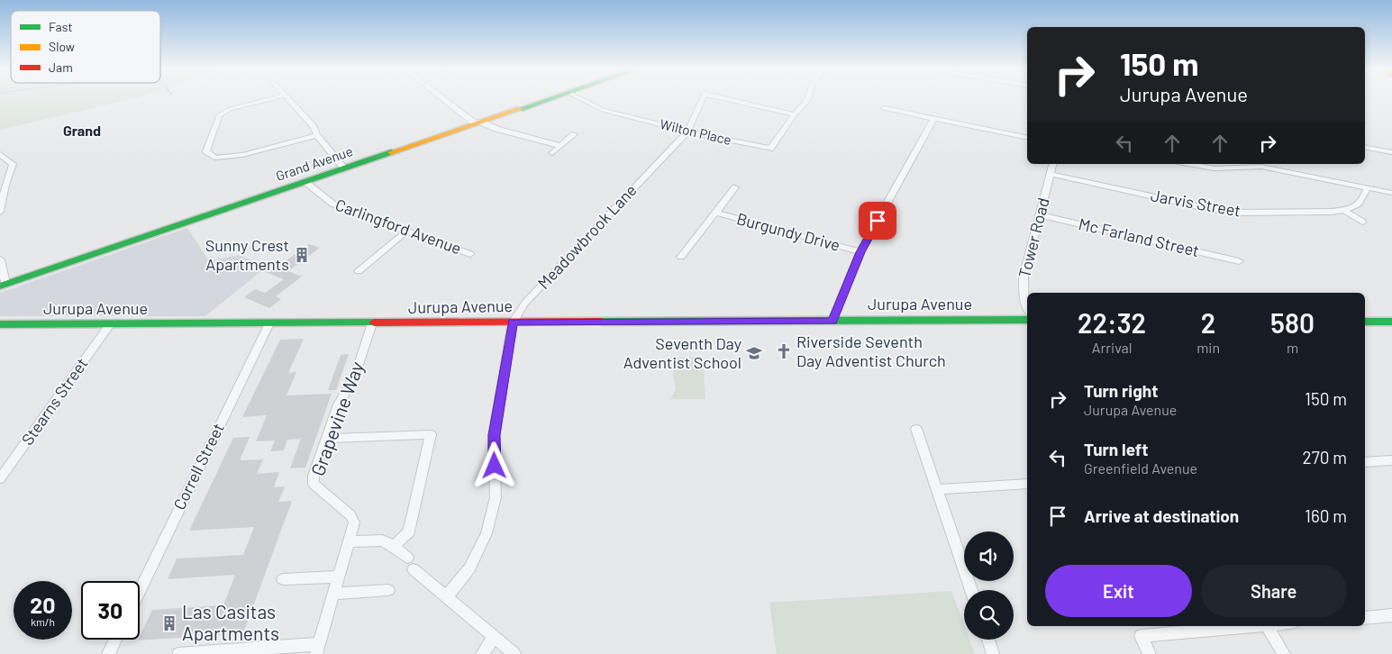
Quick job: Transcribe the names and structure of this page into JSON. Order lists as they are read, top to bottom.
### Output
{
  "streets": {
    "main road": ["Grand Avenue", "Jurupa Avenue"],
    "street": [
      "Wilton Place",
      "Jarvis Street",
      "Carlingford Avenue",
      "Burgundy Drive",
      "Meadowbrook Lane",
      "Tower Road",
      "Mc Farland Street",
      "Stearns Street",
      "Grapevine Way",
      "Correll Street"
    ]
  },
  "crossings": [
    ["Wilton Place", "Meadowbrook Lane"],
    ["Grand Avenue", "Carlingford Avenue"],
    ["Jarvis Street", "Tower Road"],
    ["Meadowbrook Lane", "Jurupa Avenue"],
    ["Tower Road", "Mc Farland Street"],
    ["Jurupa Avenue", "Stearns Street"],
    ["Jurupa Avenue", "Grapevine Way"],
    ["Jurupa Avenue", "Correll Street"]
  ],
  "districts": ["Grand"],
  "places": {
    "building": ["Sunny Crest Apartments", "Las Casitas Apartments"],
    "church": ["Riverside Seventh Day Adventist Church"],
    "school or university": ["Seventh Day Adventist School"]
  },
  "legend": ["Fast", "Slow", "Jam"],
  "page": {
    "turn": ["150 m", "Jurupa Avenue"],
    "eta": [
      "22:32",
      "Arrival",
      "2",
      "min",
      "580",
      "m"
    ],
    "list": [
      {
        "name": "Turn right",
        "note": "Jurupa Avenue",
        "value": "150 m"
      },
      {
        "name": "Turn left",
        "note": "Greenfield Avenue",
        "value": "270 m"
      },
      {
        "name": "Arrive at destination",
        "value": "160 m"
      }
    ],
    "buttons": ["Exit", "Share"],
    "speed": "20 km/h",
    "limit": "30"
  }
}
